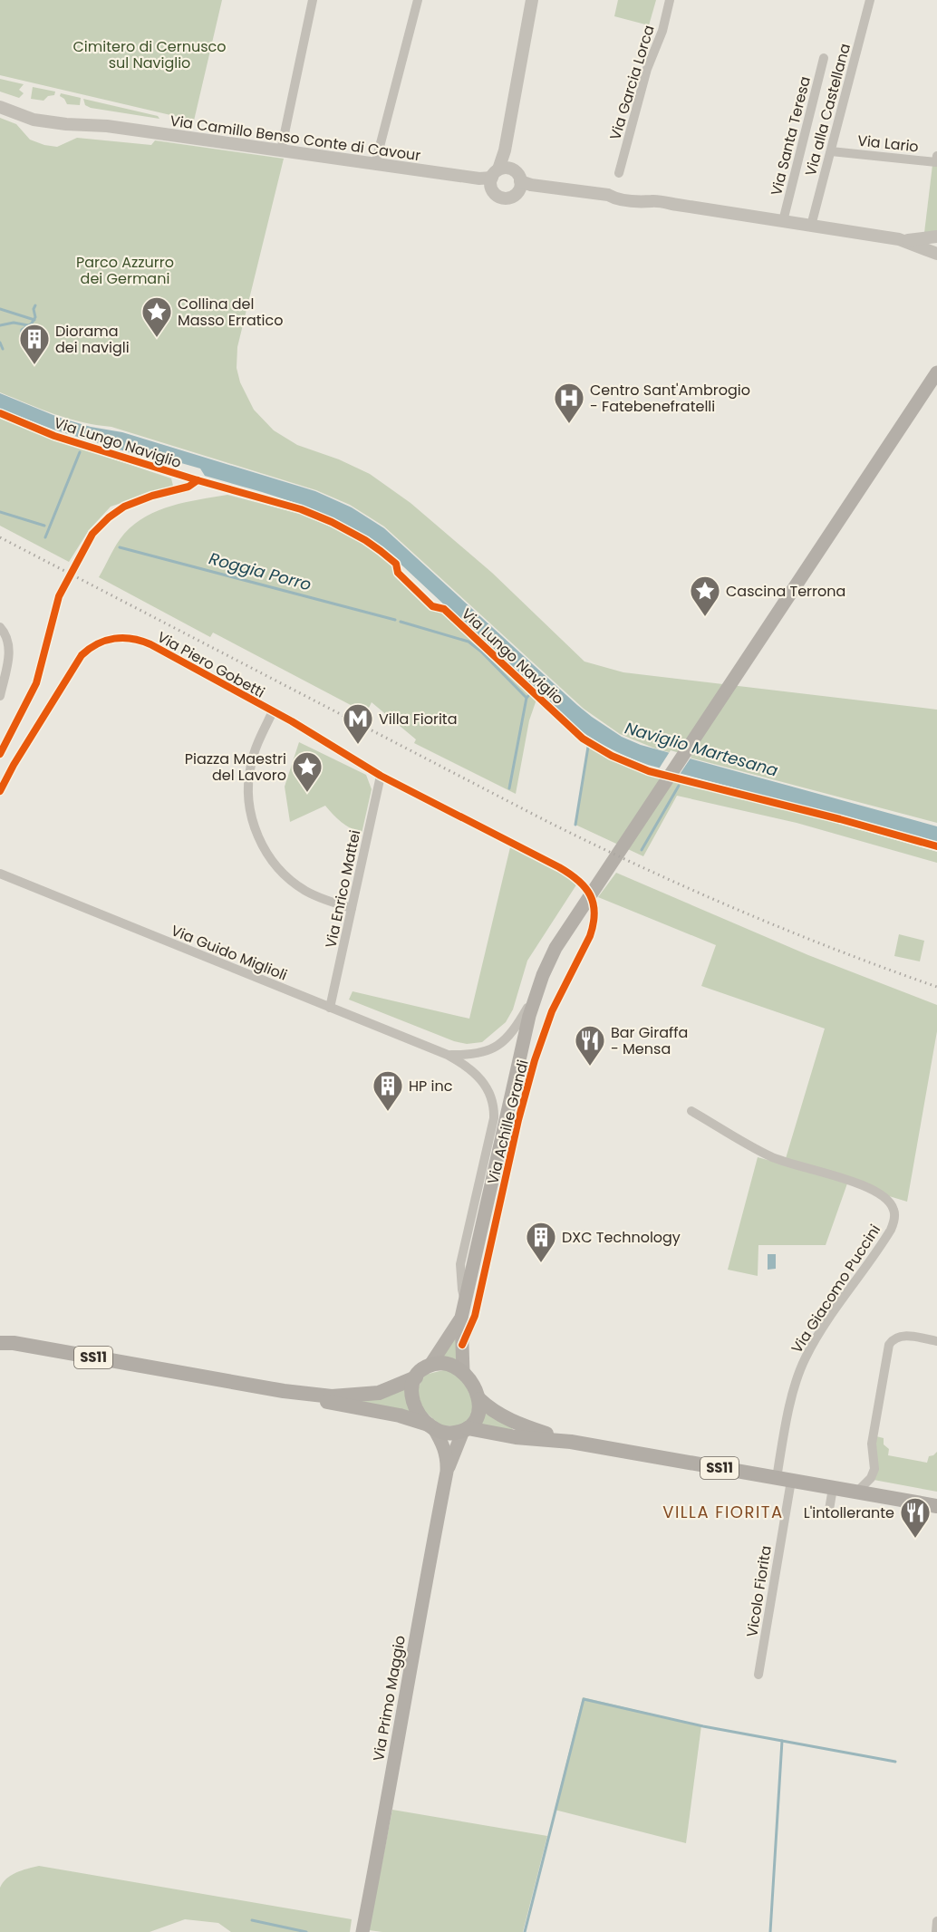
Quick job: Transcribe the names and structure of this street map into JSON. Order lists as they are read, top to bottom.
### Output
{
  "streets": {
    "main road": ["SS11", "Via Primo Maggio"],
    "street": [
      "Via Garcia Lorca",
      "Via alla Castellana",
      "Via Santa Teresa",
      "Via Camillo Benso Conte di Cavour",
      "Via Lario",
      "Via Piero Gobetti",
      "Via Enrico Mattei",
      "Via Guido Miglioli",
      "Via Achille Grandi",
      "Via Giacomo Puccini",
      "Vicolo Fiorita"
    ],
    "cycle path": ["Via Lungo Naviglio"]
  },
  "crossings": [
    ["Via alla Castellana", "Via Lario"],
    ["Via Piero Gobetti", "Via Enrico Mattei"],
    ["Via Piero Gobetti", "Via Achille Grandi"],
    ["Via Enrico Mattei", "Via Guido Miglioli"],
    ["Via Enrico Mattei", "Via Achille Grandi"],
    ["Via Giacomo Puccini", "SS11"],
    ["Via Giacomo Puccini", "Vicolo Fiorita"],
    ["SS11", "Vicolo Fiorita"],
    ["SS11", "Via Primo Maggio"]
  ],
  "districts": ["VILLA FIORITA"],
  "water": ["Roggia Porro", "Naviglio Martesana"],
  "parks": ["Cimitero di Cernusco sul Naviglio", "Parco Azzurro dei Germani"],
  "places": {
    "place": ["Collina del Masso Erratico", "Cascina Terrona", "Piazza Maestri del Lavoro"],
    "building": ["Diorama dei navigli", "HP inc", "DXC Technology"],
    "hospital": ["Centro Sant'Ambrogio - Fatebenefratelli"],
    "metro station": ["Villa Fiorita"],
    "restaurant": ["Bar Giraffa - Mensa", "L'intollerante"]
  }
}
